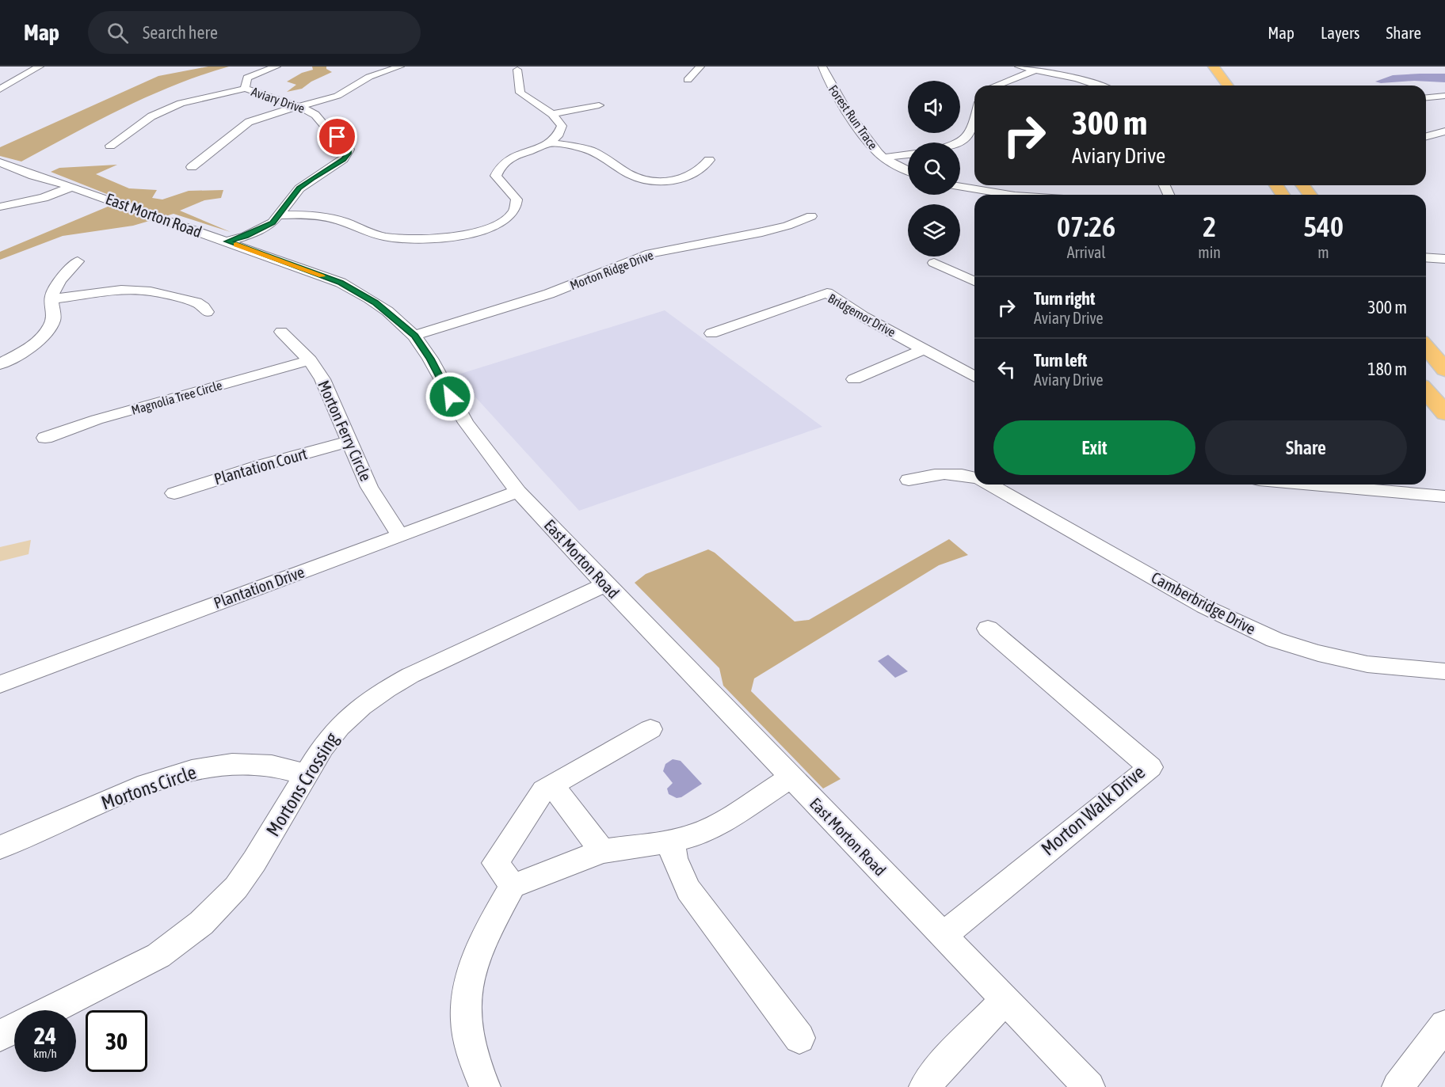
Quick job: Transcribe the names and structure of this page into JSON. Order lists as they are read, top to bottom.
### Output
{
  "streets": {
    "street": [
      "Aviary Drive",
      "Forest Run Trace",
      "East Morton Road",
      "Morton Ridge Drive",
      "Bridgemor Drive",
      "Magnolia Tree Circle",
      "Morton Ferry Circle",
      "Plantation Court",
      "Plantation Drive",
      "Camberbridge Drive",
      "Mortons Crossing",
      "Mortons Circle",
      "Morton Walk Drive"
    ]
  },
  "crossings": [
    ["Aviary Drive", "East Morton Road"],
    ["East Morton Road", "Morton Ridge Drive"],
    ["East Morton Road", "Plantation Drive"],
    ["East Morton Road", "Mortons Crossing"],
    ["East Morton Road", "Morton Walk Drive"],
    ["Magnolia Tree Circle", "Morton Ferry Circle"],
    ["Morton Ferry Circle", "Plantation Court"],
    ["Morton Ferry Circle", "Plantation Drive"],
    ["Mortons Crossing", "Mortons Circle"]
  ],
  "page": {
    "header": "Map",
    "search": "Search here",
    "nav": ["Map", "Layers", "Share"],
    "turn": ["300 m", "Aviary Drive"],
    "eta": [
      "07:26",
      "Arrival",
      "2",
      "min",
      "540",
      "m"
    ],
    "list": [
      {
        "name": "Turn right",
        "note": "Aviary Drive",
        "value": "300 m"
      },
      {
        "name": "Turn left",
        "note": "Aviary Drive",
        "value": "180 m"
      }
    ],
    "buttons": ["Exit", "Share"],
    "speed": "24 km/h",
    "limit": "30"
  }
}
